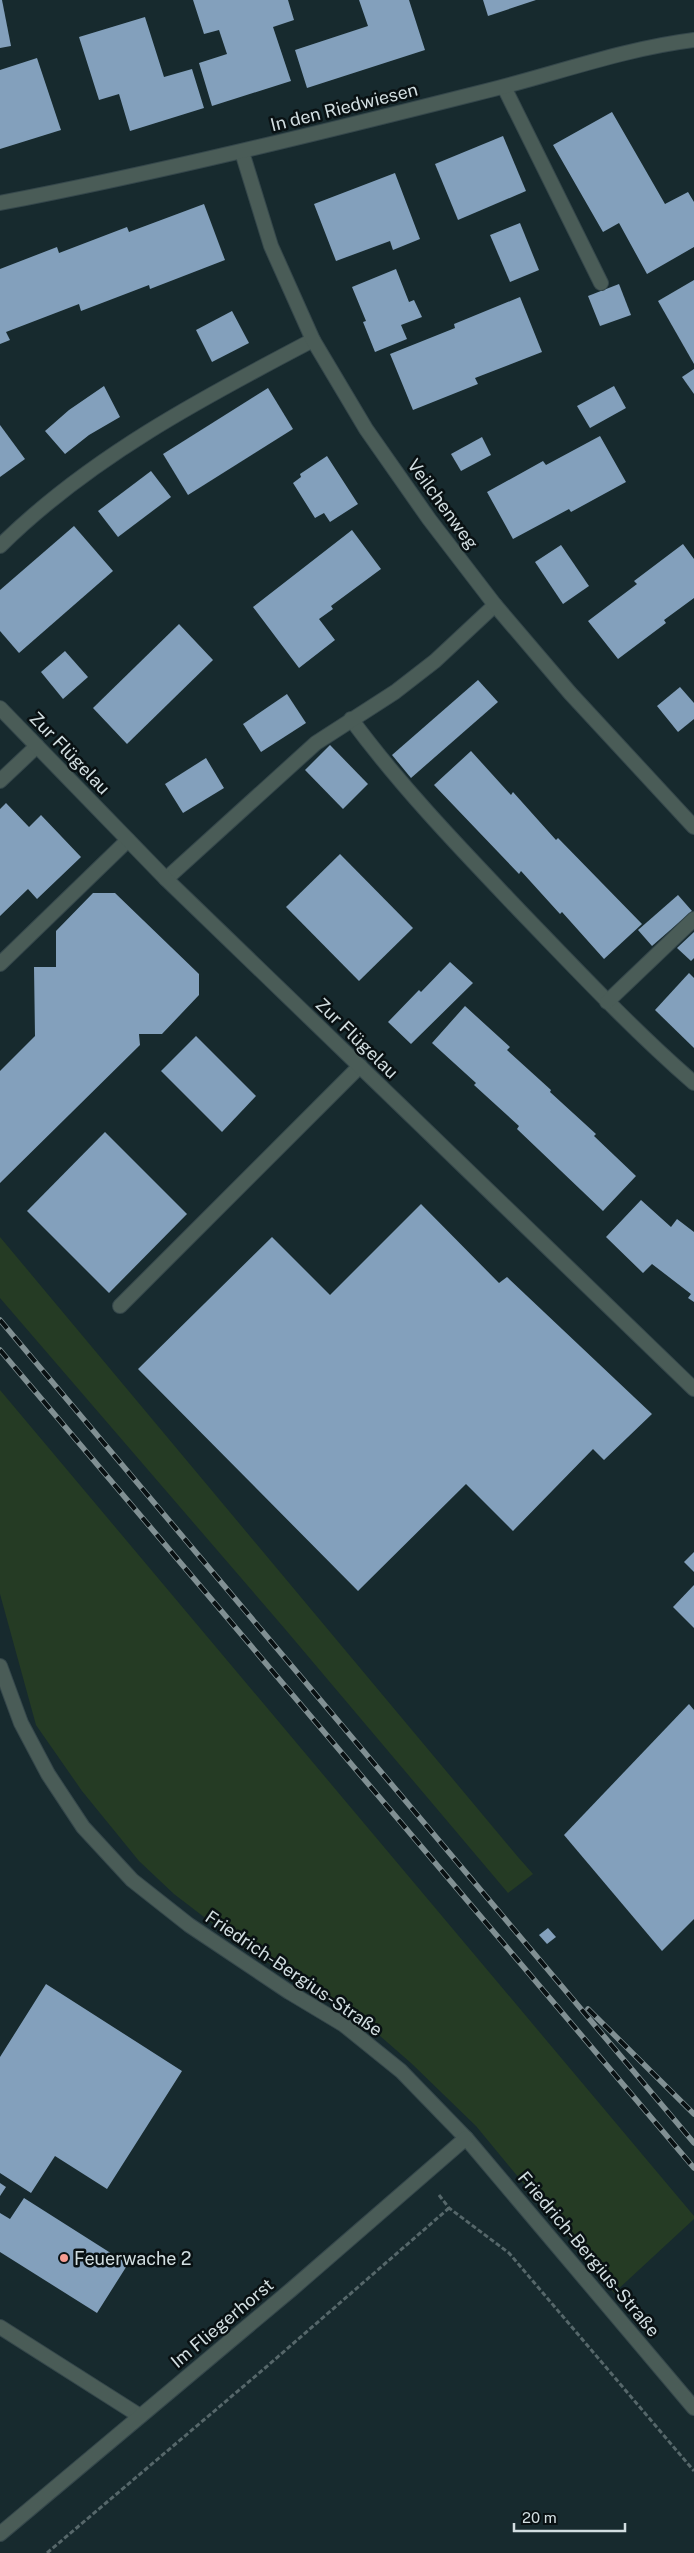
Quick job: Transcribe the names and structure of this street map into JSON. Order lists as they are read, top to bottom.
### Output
{
  "streets": {
    "street": [
      "In den Riedwiesen",
      "Veilchenweg",
      "Zur Flügelau",
      "Friedrich-Bergius-Straße",
      "Im Fliegerhorst"
    ]
  },
  "crossings": [
    ["In den Riedwiesen", "Veilchenweg"],
    ["Friedrich-Bergius-Straße", "Im Fliegerhorst"]
  ],
  "places": ["Feuerwache 2"],
  "scale_bar": "20 m"
}
